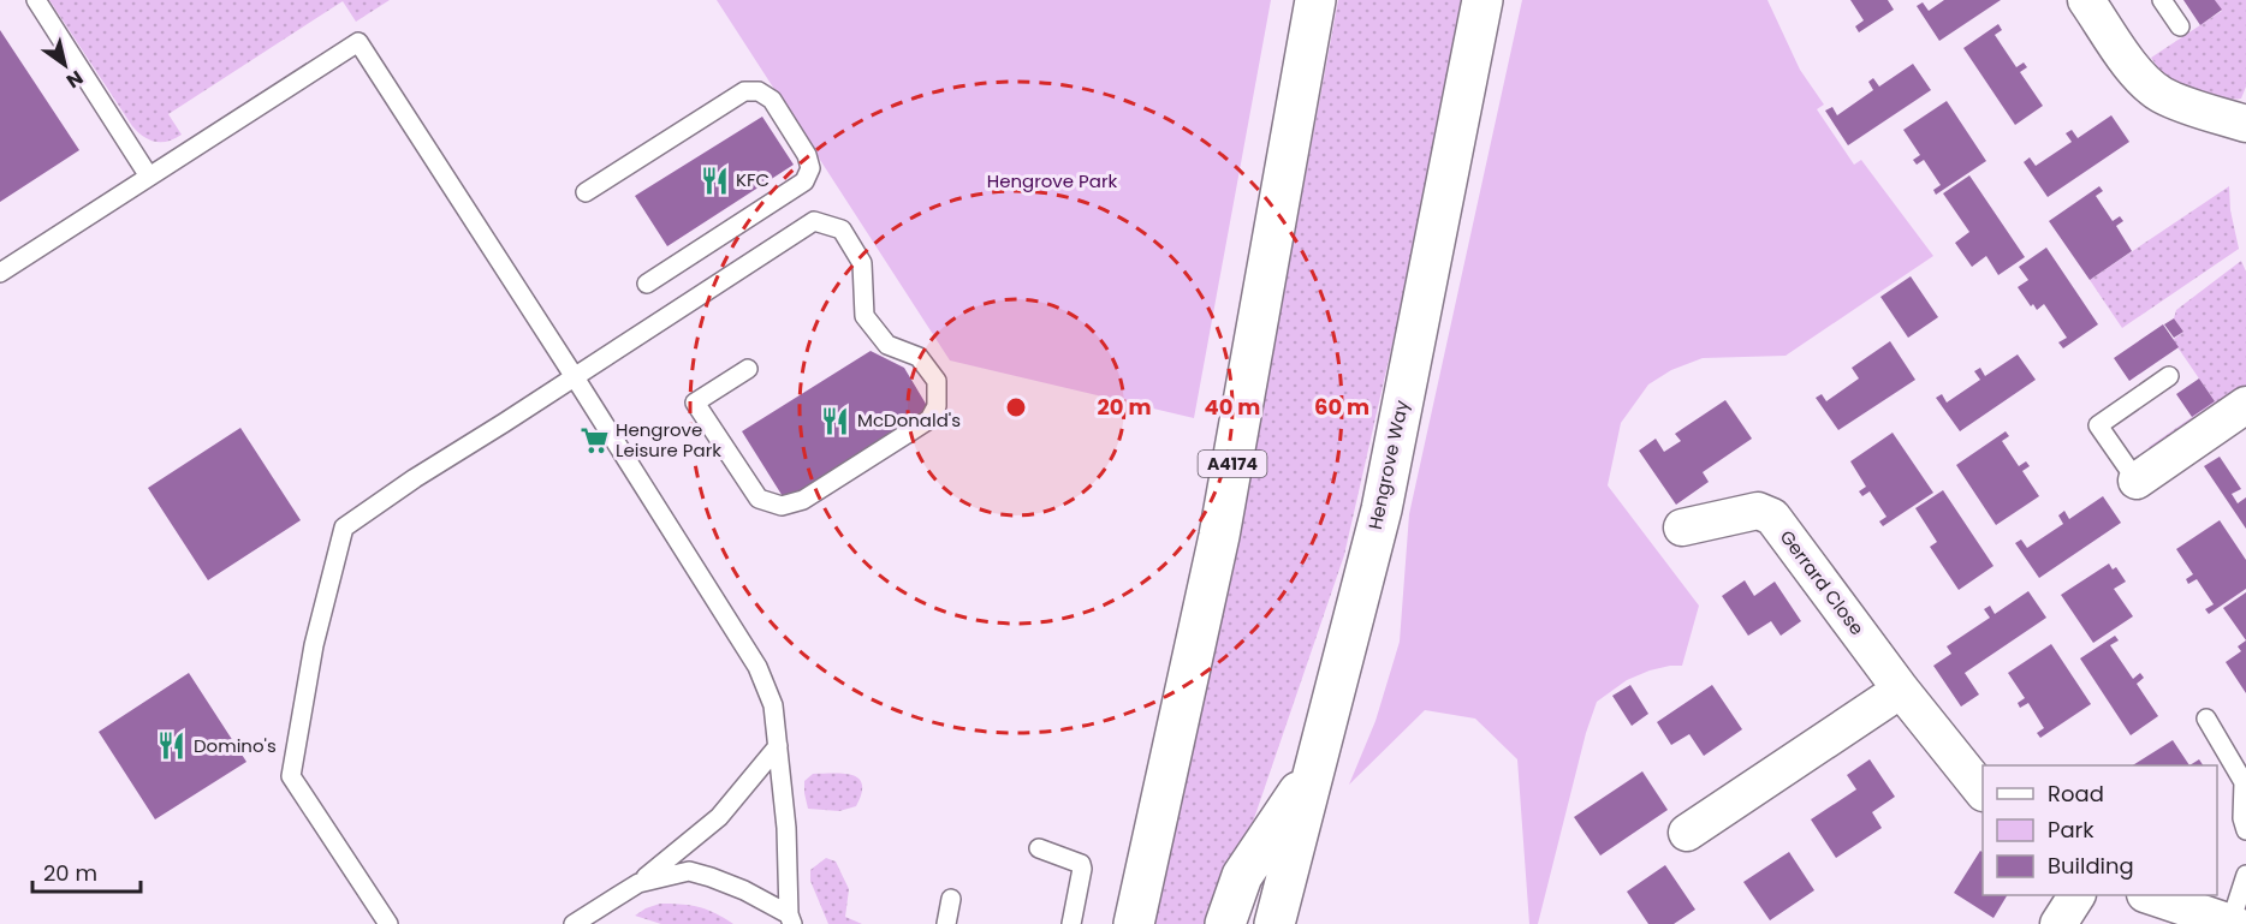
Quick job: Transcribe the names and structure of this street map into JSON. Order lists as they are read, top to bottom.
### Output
{
  "streets": {
    "highway": ["A4174", "Hengrove Way"],
    "street": ["Gerrard Close"]
  },
  "parks": ["Hengrove Park"],
  "places": {
    "restaurant": ["KFC", "McDonald's", "Domino's"],
    "supermarket": ["Hengrove Leisure Park"]
  },
  "legend": ["Road", "Park", "Building"],
  "scale_bar": "20 m",
  "north": "bottom right",
  "rings": ["20 m", "40 m", "60 m"]
}
